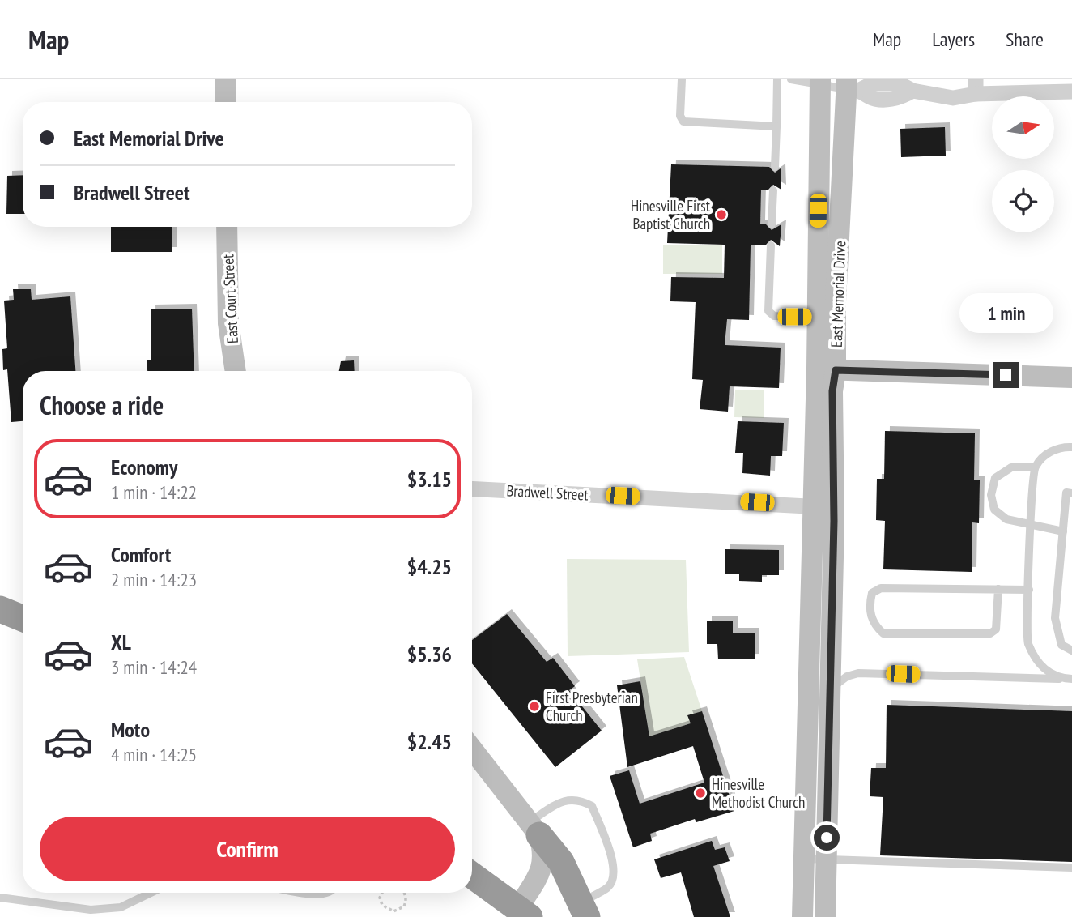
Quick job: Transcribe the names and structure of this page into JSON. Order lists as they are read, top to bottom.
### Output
{
  "streets": {
    "main road": ["East Memorial Drive", "East Court Street"],
    "street": ["Bradwell Street"]
  },
  "crossings": [
    ["East Memorial Drive", "Bradwell Street"]
  ],
  "places": ["Hinesville First Baptist Church", "First Presbyterian Church", "Hinesville Methodist Church"],
  "north": "right",
  "page": {
    "header": "Map",
    "nav": ["Map", "Layers", "Share"],
    "banner": ["East Memorial Drive", "Bradwell Street"],
    "bubble": "1 min",
    "heading": "Choose a ride",
    "list": [
      {
        "name": "Economy",
        "note": "1 min · 14:22",
        "value": "$3.15"
      },
      {
        "name": "Comfort",
        "note": "2 min · 14:23",
        "value": "$4.25"
      },
      {
        "name": "XL",
        "note": "3 min · 14:24",
        "value": "$5.36"
      },
      {
        "name": "Moto",
        "note": "4 min · 14:25",
        "value": "$2.45"
      }
    ],
    "buttons": "Confirm"
  }
}
